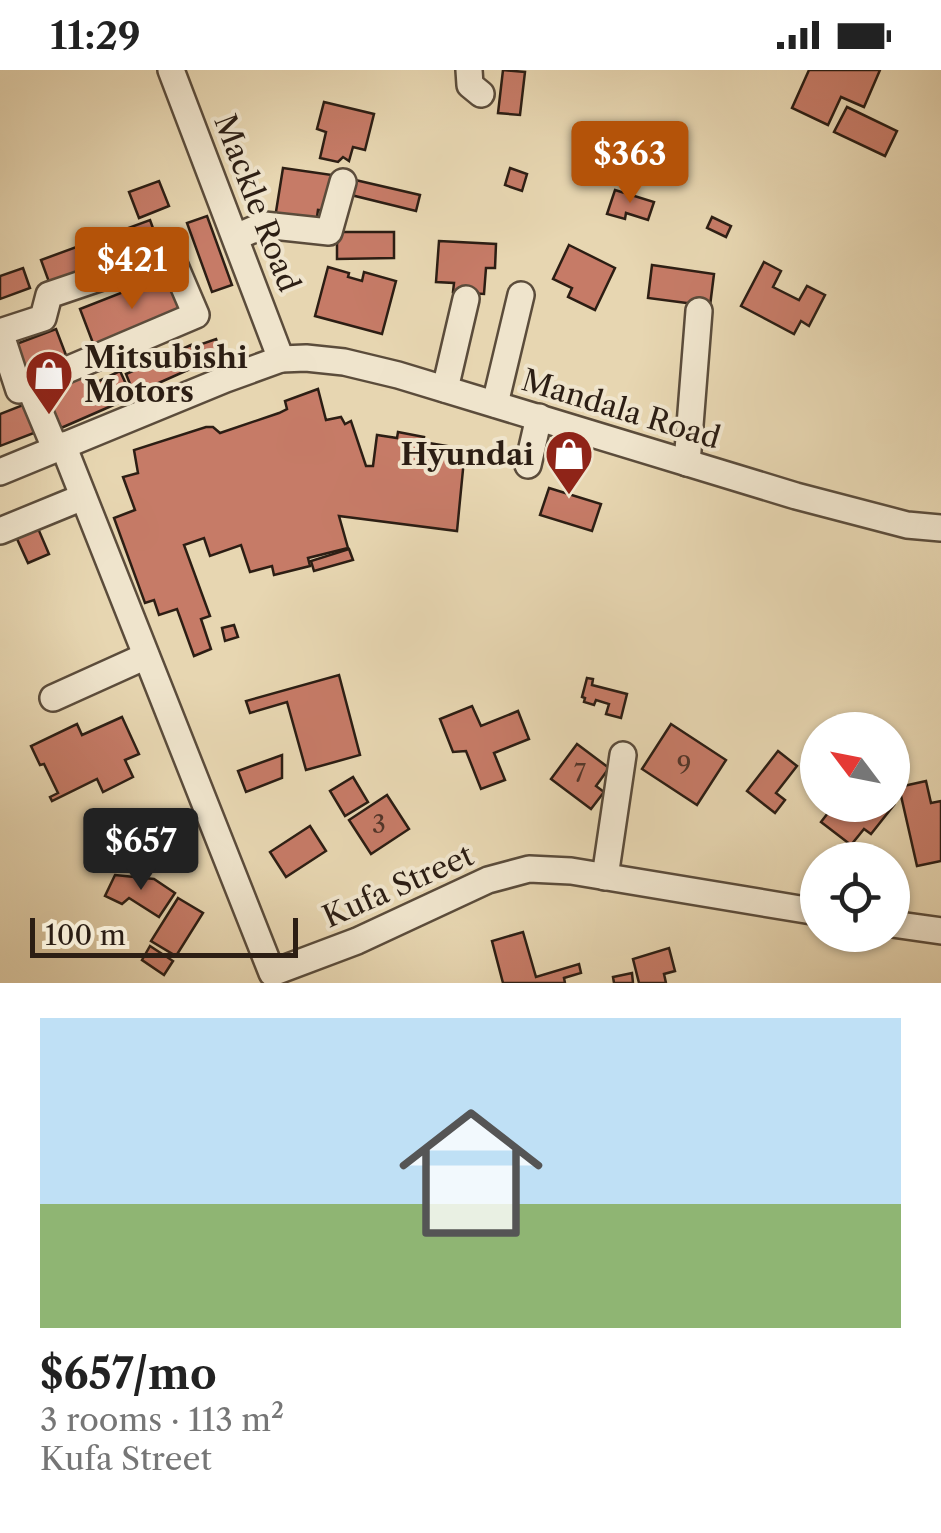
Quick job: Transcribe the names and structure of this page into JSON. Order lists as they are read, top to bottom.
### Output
{
  "streets": {
    "street": ["Mackle Road", "Mandala Road", "Kufa Street"]
  },
  "crossings": [
    ["Mackle Road", "Mandala Road"]
  ],
  "places": {
    "shop": ["Mitsubishi Motors", "Hyundai"]
  },
  "house_numbers": ["9", "7", "3"],
  "scale_bar": "100 m",
  "north": "top left",
  "page": {
    "status": "11:29",
    "price": ["$363", "$421", "$657"],
    "scale": "100 m",
    "list": [
      {
        "name": "$657/mo",
        "note": "3 rooms · 113 m² · Kufa Street"
      }
    ]
  }
}
